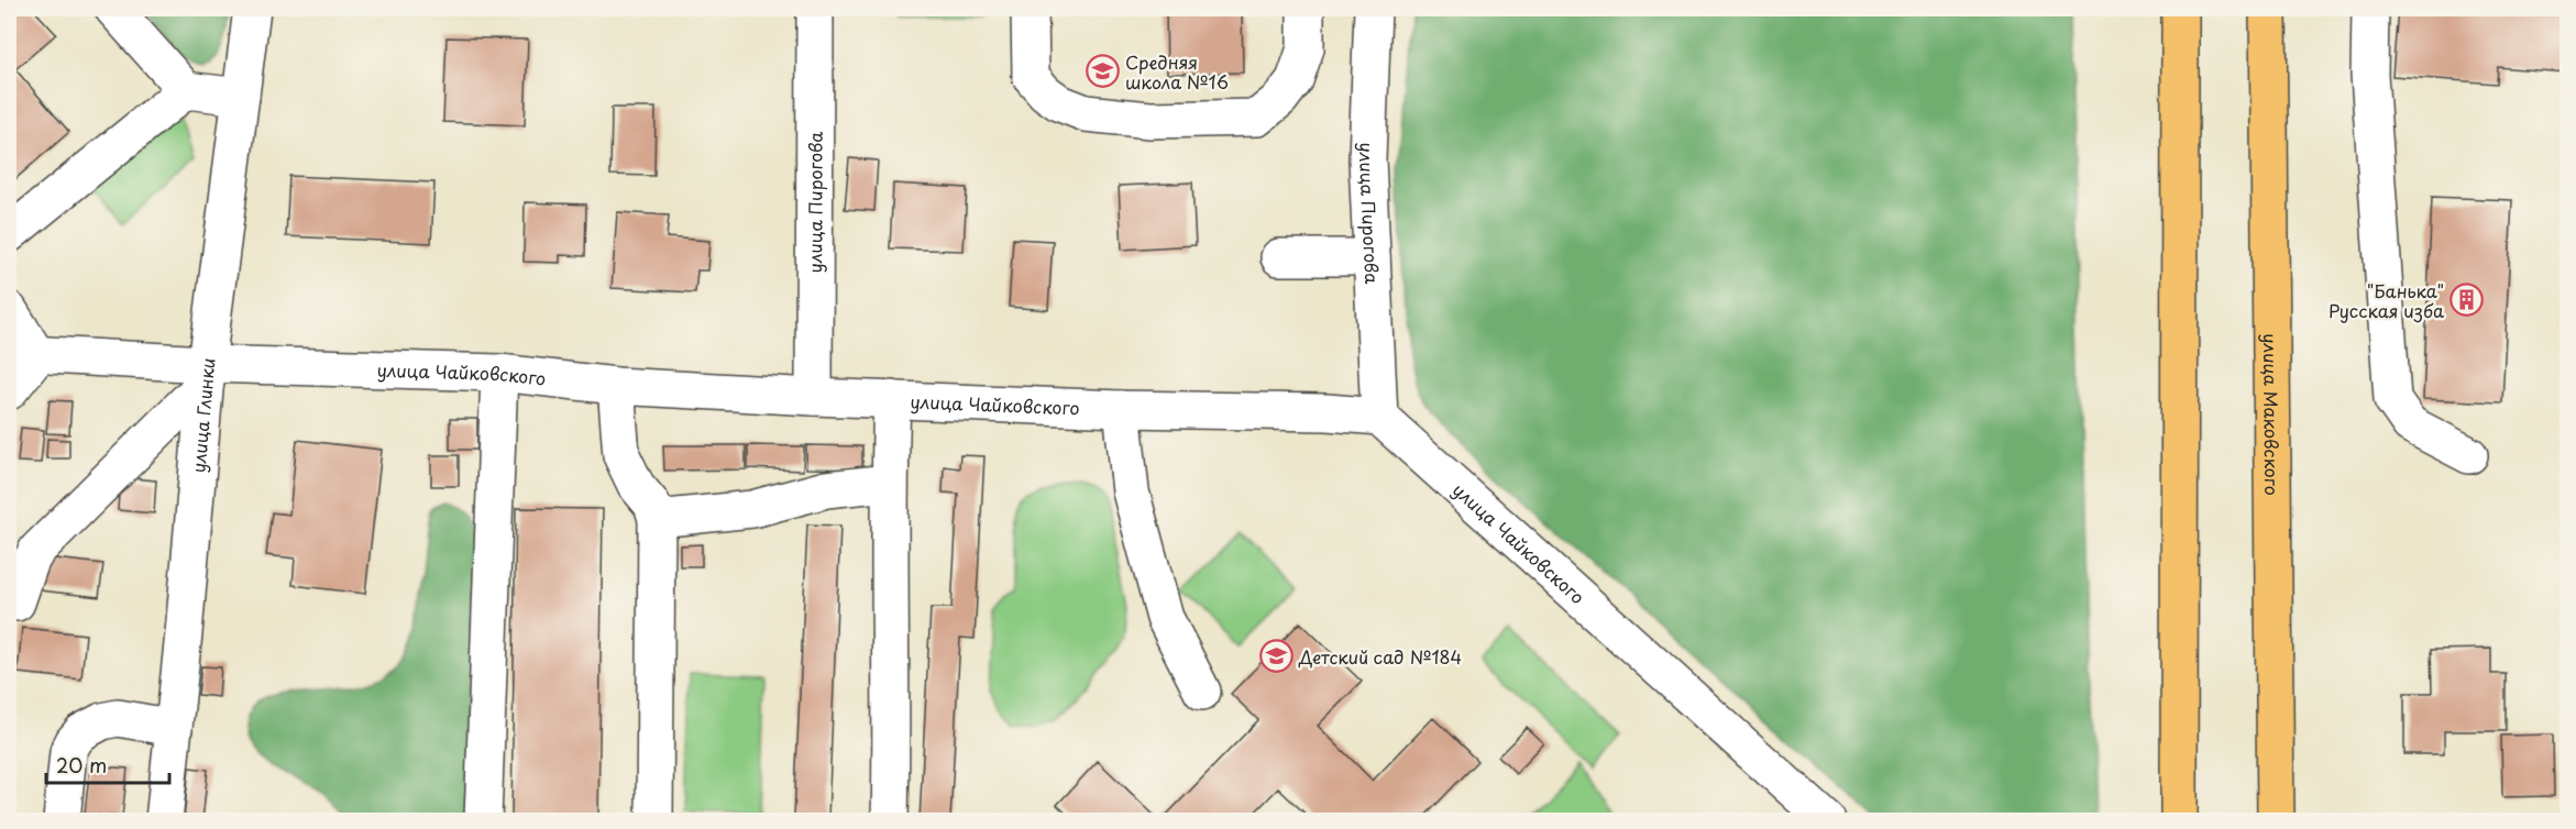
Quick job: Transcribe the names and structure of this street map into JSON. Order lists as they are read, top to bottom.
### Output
{
  "streets": {
    "highway": ["улица Маковского"],
    "street": ["улица Пирогова", "улица Чайковского", "улица Глинки"]
  },
  "crossings": [
    ["улица Пирогова", "улица Чайковского"],
    ["улица Чайковского", "улица Глинки"]
  ],
  "places": {
    "school or university": ["Средняя школа №16", "Детский сад №184"],
    "building": ["\"Банька\" Русская изба"]
  },
  "scale_bar": "20 m"
}
